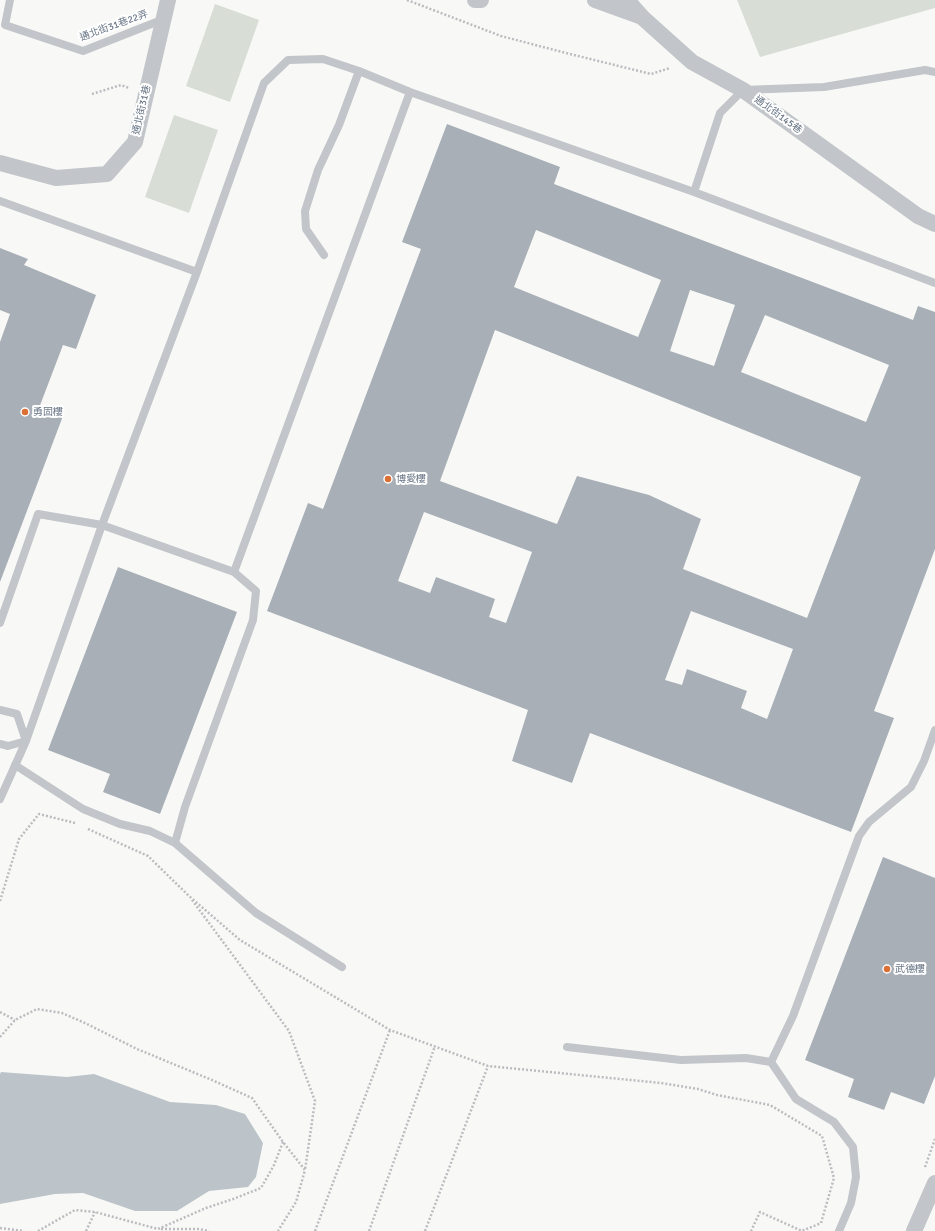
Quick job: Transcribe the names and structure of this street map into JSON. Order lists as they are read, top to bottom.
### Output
{
  "streets": {
    "street": ["通北街31巷", "通北街145巷"],
    "lane": ["通北街31巷22弄"]
  },
  "crossings": [
    ["通北街31巷22弄", "通北街31巷"]
  ],
  "places": ["勇固樓", "博愛樓", "武德樓"]
}
